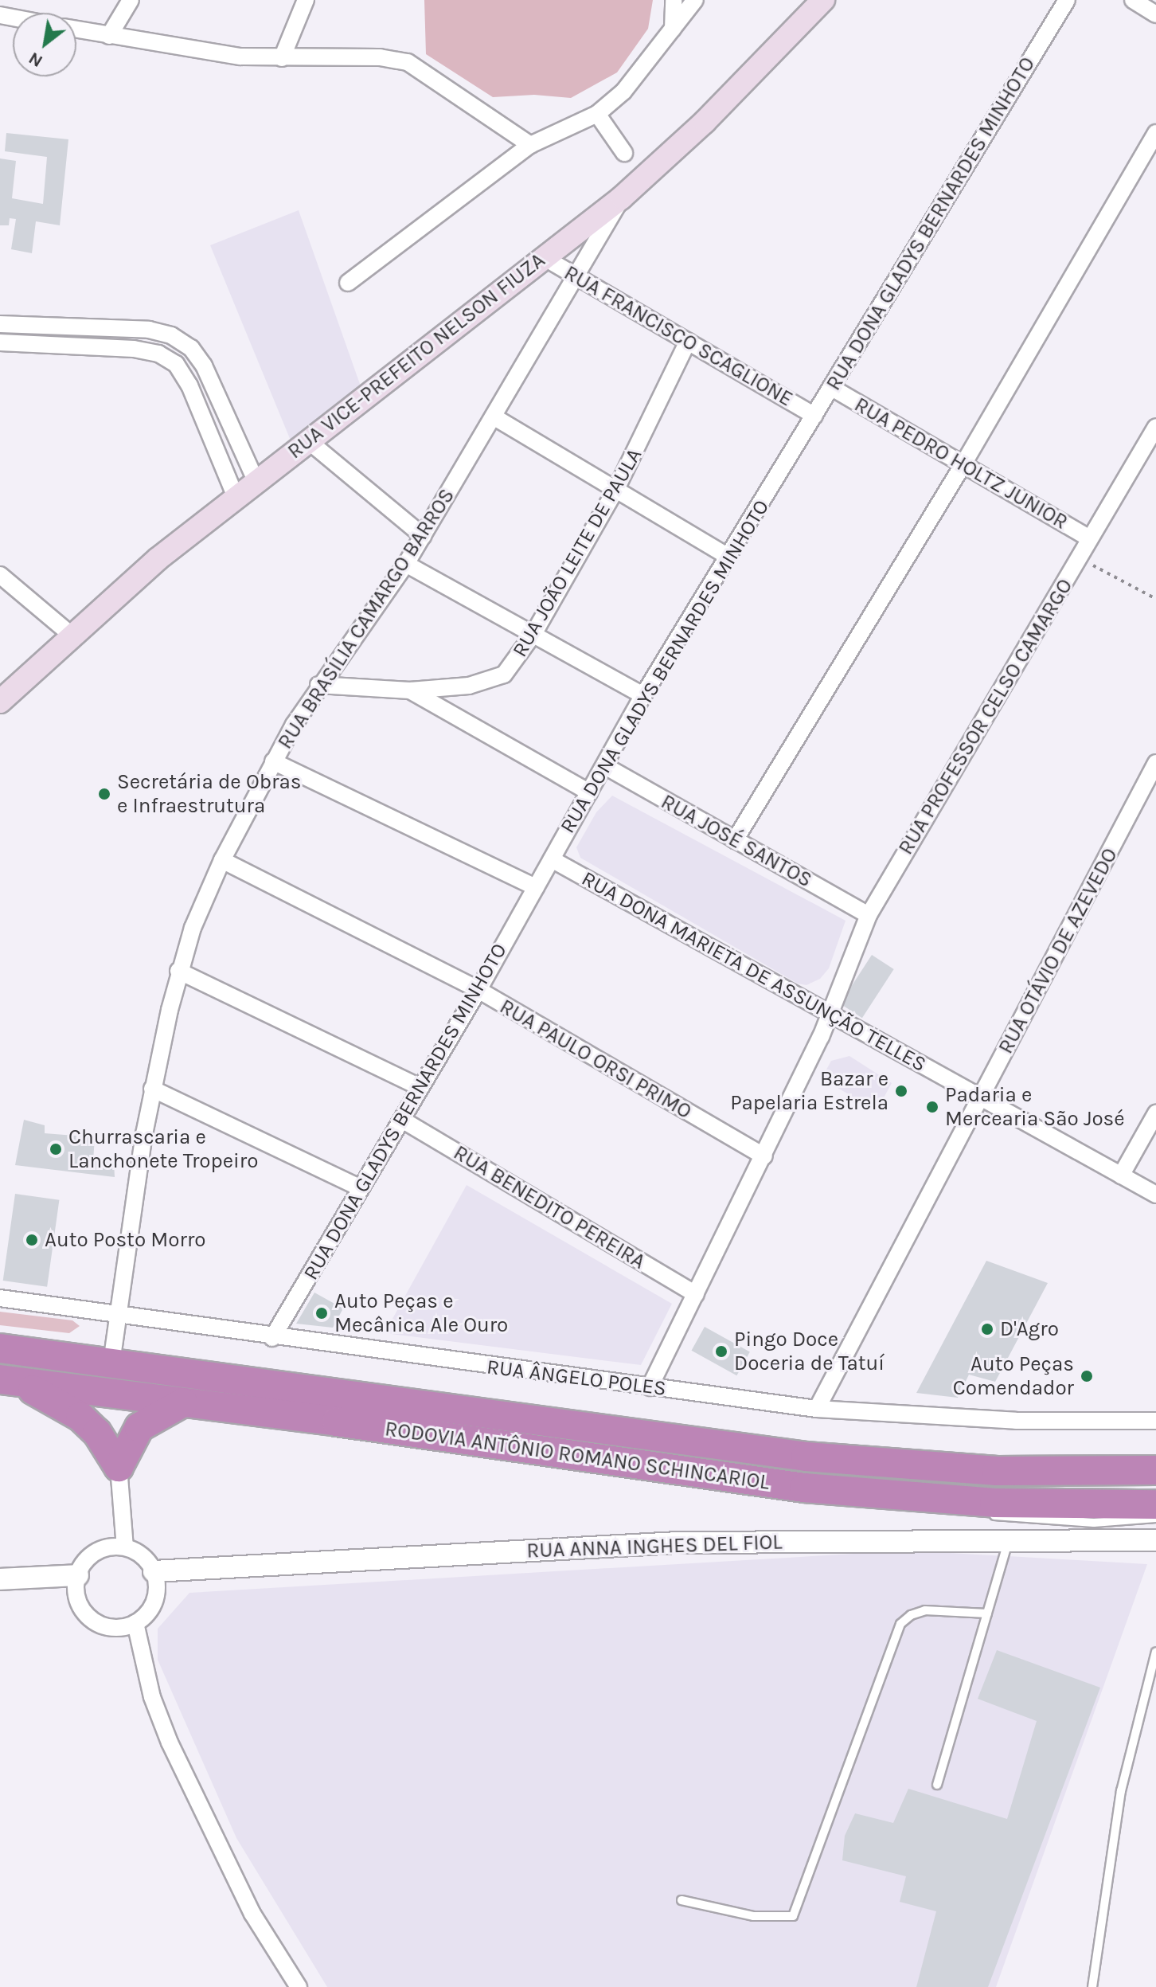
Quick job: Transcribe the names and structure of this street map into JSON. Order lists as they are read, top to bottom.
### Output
{
  "streets": {
    "highway": ["RODOVIA ANTÔNIO ROMANO SCHINCARIOL"],
    "main road": ["RUA VICE-PREFEITO NELSON FIUZA"],
    "street": [
      "RUA DONA GLADYS BERNARDES MINHOTO",
      "RUA FRANCISCO SCAGLIONE",
      "RUA PEDRO HOLTZ JUNIOR",
      "RUA JOÃO LEITE DE PAULA",
      "RUA BRASÍLIA CAMARGO BARROS",
      "RUA PROFESSOR CELSO CAMARGO",
      "RUA JOSÉ SANTOS",
      "RUA OTÁVIO DE AZEVEDO",
      "RUA DONA MARIETA DE ASSUNÇÃO TELLES",
      "RUA PAULO ORSI PRIMO",
      "RUA BENEDITO PEREIRA",
      "RUA ÂNGELO POLES",
      "RUA ANNA INGHES DEL FIOL"
    ]
  },
  "crossings": [
    ["RUA DONA GLADYS BERNARDES MINHOTO", "RUA FRANCISCO SCAGLIONE"],
    ["RUA DONA GLADYS BERNARDES MINHOTO", "RUA PEDRO HOLTZ JUNIOR"],
    ["RUA DONA GLADYS BERNARDES MINHOTO", "RUA JOÃO LEITE DE PAULA"],
    ["RUA DONA GLADYS BERNARDES MINHOTO", "RUA JOSÉ SANTOS"],
    ["RUA DONA GLADYS BERNARDES MINHOTO", "RUA DONA MARIETA DE ASSUNÇÃO TELLES"],
    ["RUA DONA GLADYS BERNARDES MINHOTO", "RUA PAULO ORSI PRIMO"],
    ["RUA DONA GLADYS BERNARDES MINHOTO", "RUA BENEDITO PEREIRA"],
    ["RUA DONA GLADYS BERNARDES MINHOTO", "RUA ÂNGELO POLES"],
    ["RUA FRANCISCO SCAGLIONE", "RUA VICE-PREFEITO NELSON FIUZA"],
    ["RUA FRANCISCO SCAGLIONE", "RUA JOÃO LEITE DE PAULA"],
    ["RUA FRANCISCO SCAGLIONE", "RUA BRASÍLIA CAMARGO BARROS"],
    ["RUA VICE-PREFEITO NELSON FIUZA", "RUA BRASÍLIA CAMARGO BARROS"],
    ["RUA PEDRO HOLTZ JUNIOR", "RUA PROFESSOR CELSO CAMARGO"],
    ["RUA JOÃO LEITE DE PAULA", "RUA BRASÍLIA CAMARGO BARROS"],
    ["RUA BRASÍLIA CAMARGO BARROS", "RUA PAULO ORSI PRIMO"],
    ["RUA BRASÍLIA CAMARGO BARROS", "RUA ÂNGELO POLES"],
    ["RUA BRASÍLIA CAMARGO BARROS", "RODOVIA ANTÔNIO ROMANO SCHINCARIOL"],
    ["RUA PROFESSOR CELSO CAMARGO", "RUA JOSÉ SANTOS"],
    ["RUA PROFESSOR CELSO CAMARGO", "RUA DONA MARIETA DE ASSUNÇÃO TELLES"],
    ["RUA PROFESSOR CELSO CAMARGO", "RUA PAULO ORSI PRIMO"],
    ["RUA PROFESSOR CELSO CAMARGO", "RUA BENEDITO PEREIRA"],
    ["RUA PROFESSOR CELSO CAMARGO", "RUA ÂNGELO POLES"],
    ["RUA OTÁVIO DE AZEVEDO", "RUA DONA MARIETA DE ASSUNÇÃO TELLES"],
    ["RUA OTÁVIO DE AZEVEDO", "RUA ÂNGELO POLES"]
  ],
  "places": [
    "Secretária de Obras e Infraestrutura",
    "Bazar e Papelaria Estrela",
    "Padaria e Mercearia São José",
    "Churrascaria e Lanchonete Tropeiro",
    "Auto Posto Morro",
    "Auto Peças e Mecânica Ale Ouro",
    "D'Agro",
    "Pingo Doce Doceria de Tatuí",
    "Auto Peças Comendador"
  ],
  "north": "bottom left"
}
